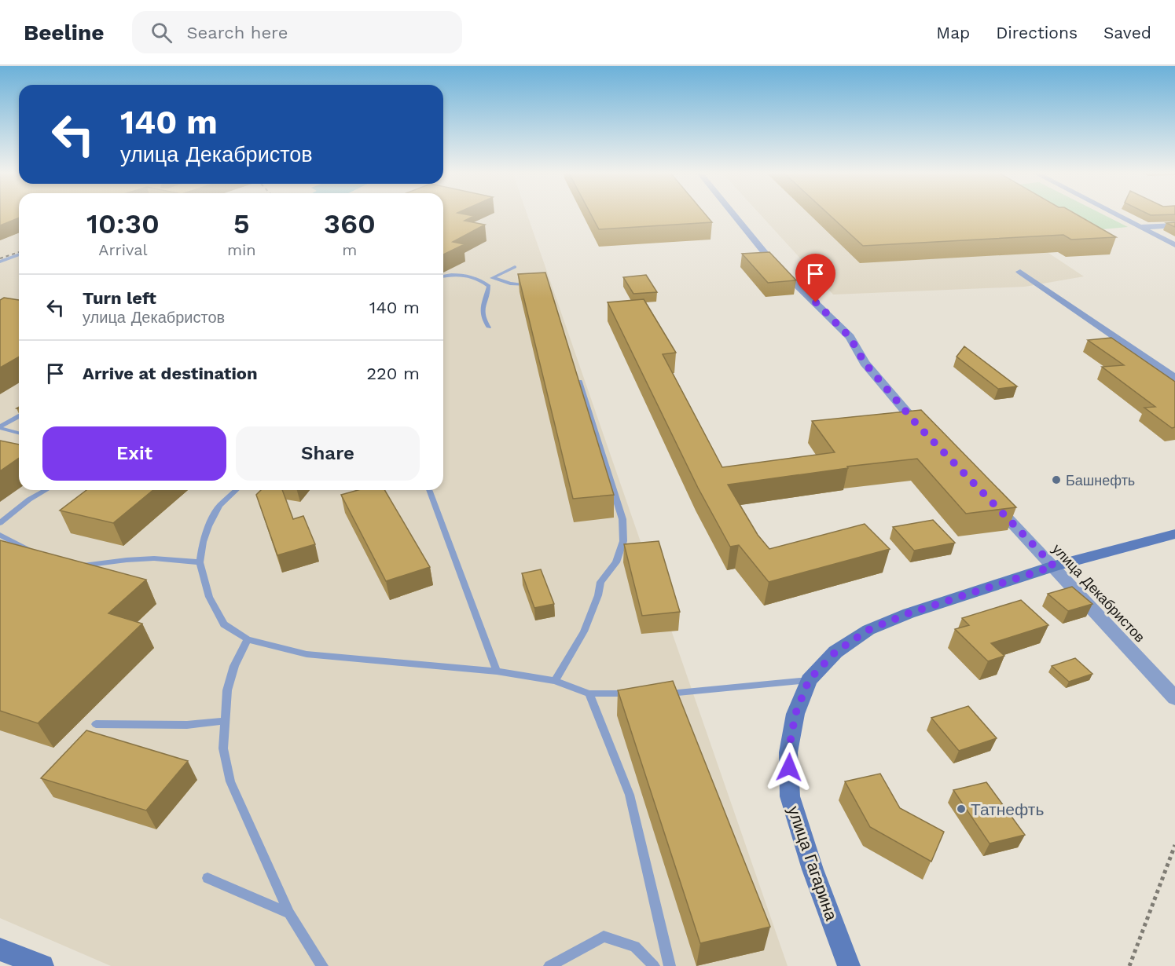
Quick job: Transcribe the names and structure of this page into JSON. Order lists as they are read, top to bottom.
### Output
{
  "streets": {
    "main road": ["улица Гагарина"],
    "street": ["улица Декабристов"]
  },
  "crossings": [
    ["улица Декабристов", "улица Гагарина"]
  ],
  "places": ["Башнефть", "Татнефть"],
  "page": {
    "header": "Beeline",
    "search": "Search here",
    "nav": ["Map", "Directions", "Saved"],
    "turn": ["140 m", "улица Декабристов"],
    "eta": [
      "10:30",
      "Arrival",
      "5",
      "min",
      "360",
      "m"
    ],
    "list": [
      {
        "name": "Turn left",
        "note": "улица Декабристов",
        "value": "140 m"
      },
      {
        "name": "Arrive at destination",
        "value": "220 m"
      }
    ],
    "buttons": ["Exit", "Share"]
  }
}
